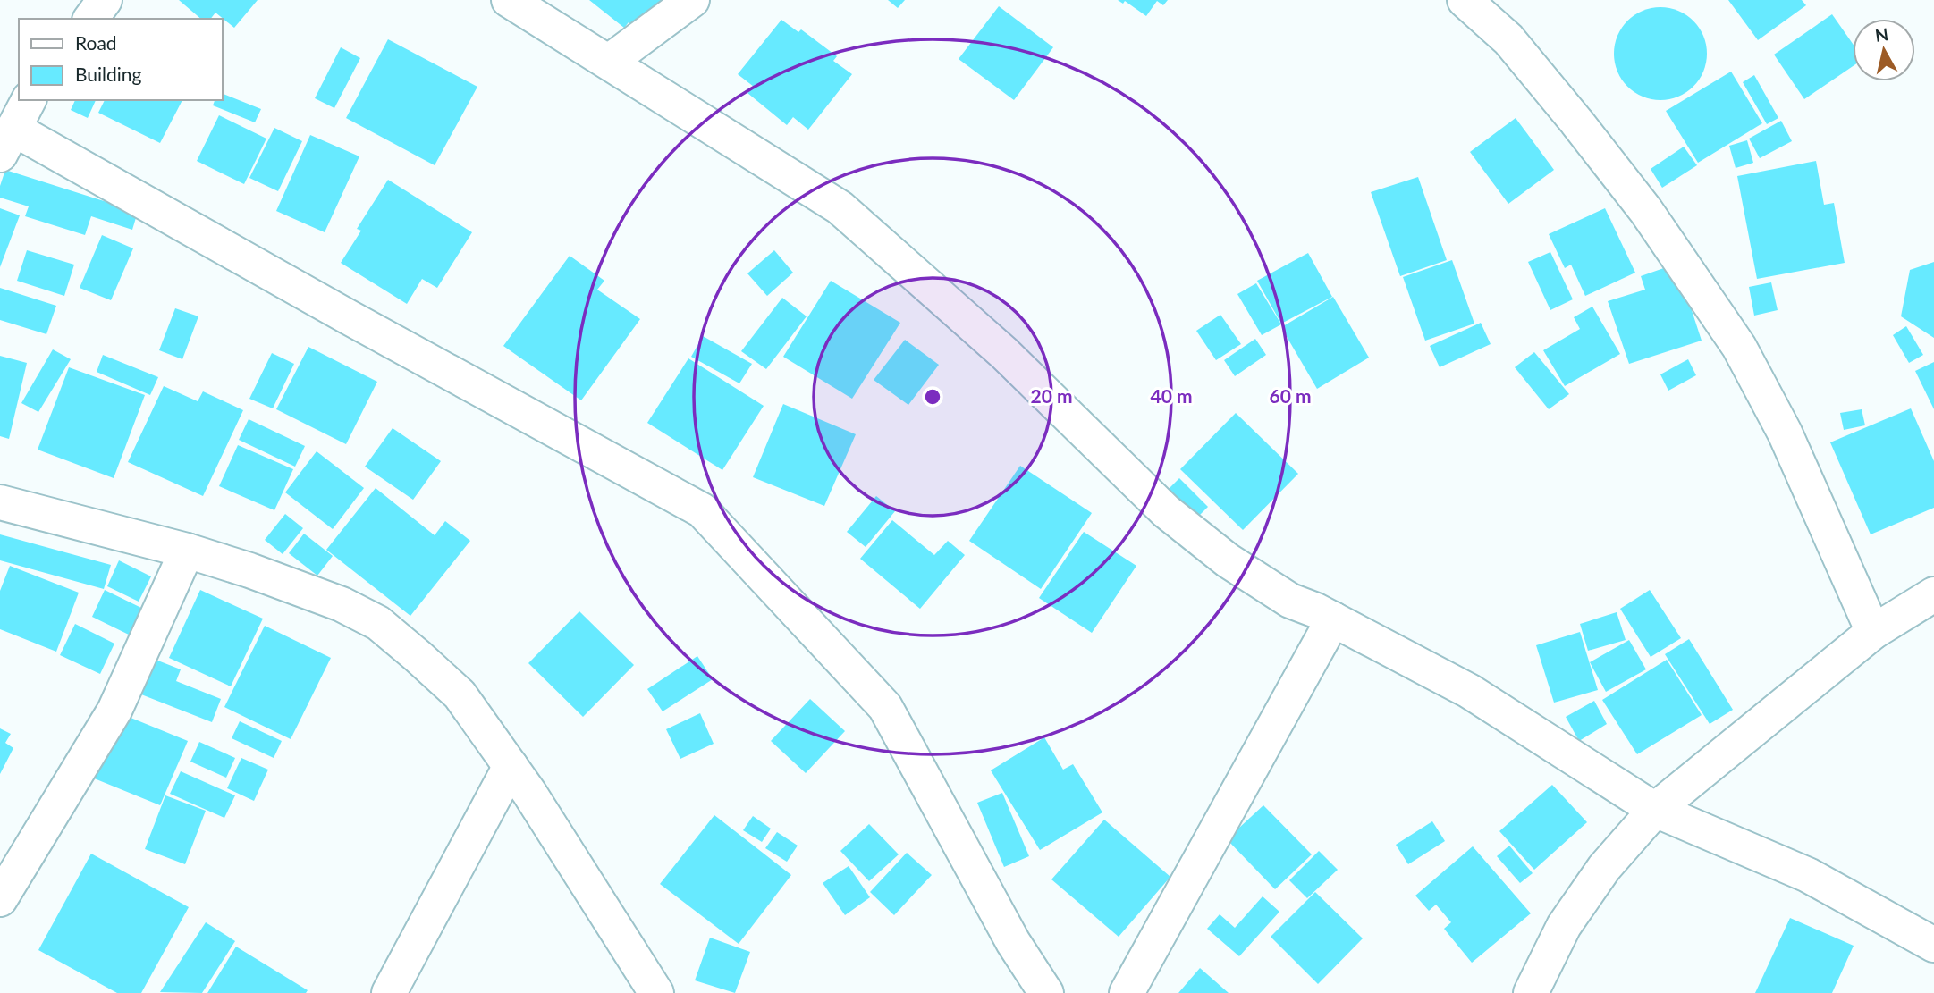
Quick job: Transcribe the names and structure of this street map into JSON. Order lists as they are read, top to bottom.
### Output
{
  "legend": ["Road", "Building"],
  "north": "top",
  "rings": ["20 m", "40 m", "60 m"]
}
